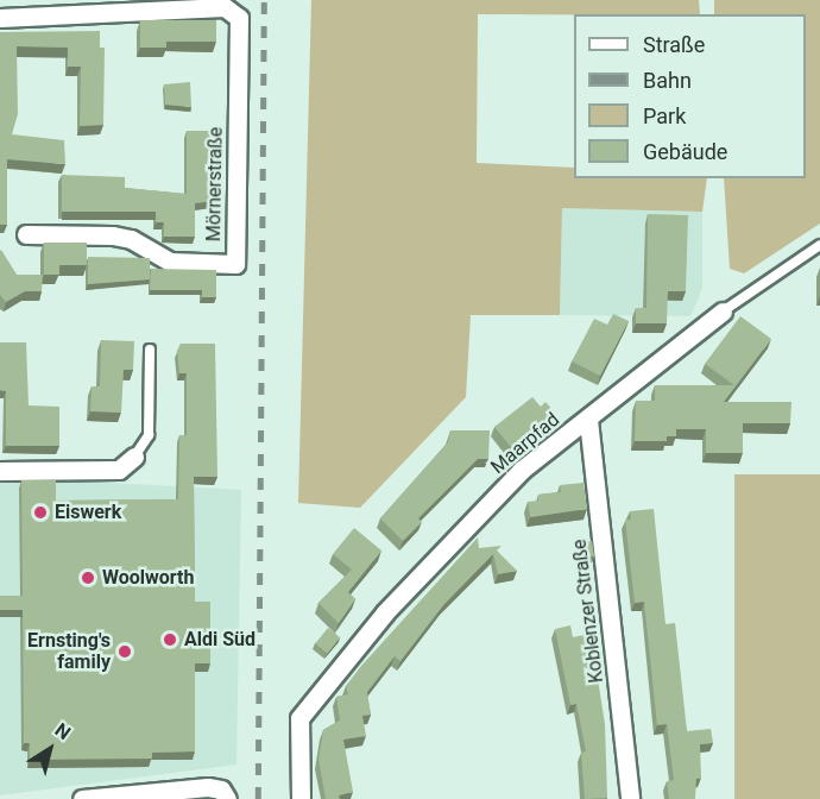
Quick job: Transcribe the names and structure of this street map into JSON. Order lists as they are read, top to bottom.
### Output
{
  "streets": {
    "street": ["Mörnerstraße", "Maarpfad", "Koblenzer Straße"]
  },
  "crossings": [
    ["Maarpfad", "Koblenzer Straße"]
  ],
  "places": [
    "Eiswerk",
    "Woolworth",
    "Aldi Süd",
    "Ernsting's family"
  ],
  "legend": [
    "Straße",
    "Bahn",
    "Park",
    "Gebäude"
  ],
  "north": "top right"
}
